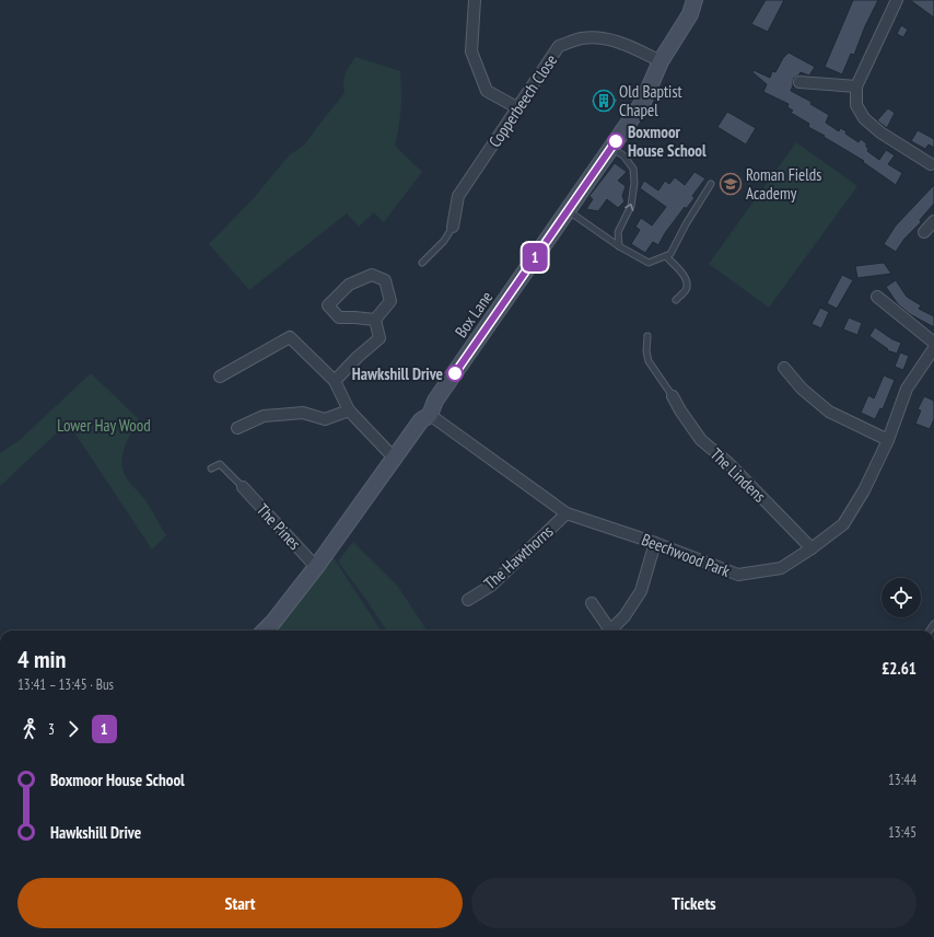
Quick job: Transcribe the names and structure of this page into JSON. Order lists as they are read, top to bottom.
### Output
{
  "streets": {
    "main road": ["Box Lane"],
    "street": [
      "Copperbeech Close",
      "The Lindens",
      "The Pines",
      "Beechwood Park",
      "The Hawthorns"
    ]
  },
  "crossings": [
    ["Copperbeech Close", "Box Lane"],
    ["Box Lane", "The Pines"],
    ["Box Lane", "Beechwood Park"],
    ["The Lindens", "Beechwood Park"],
    ["Beechwood Park", "The Hawthorns"]
  ],
  "parks": ["Lower Hay Wood"],
  "places": {
    "building": ["Old Baptist Chapel"],
    "other": ["Boxmoor House School", "Hawkshill Drive"],
    "school or university": ["Roman Fields Academy"]
  },
  "lines": ["bus line 1"],
  "page": {
    "on_map": "1",
    "heading": ["4 min", "13:41 – 13:45 · Bus", "£2.61"],
    "legs": ["3", "1"],
    "list": [
      {
        "name": "Boxmoor House School",
        "value": "13:44"
      },
      {
        "name": "Hawkshill Drive",
        "value": "13:45"
      }
    ],
    "buttons": ["Start", "Tickets"]
  }
}
